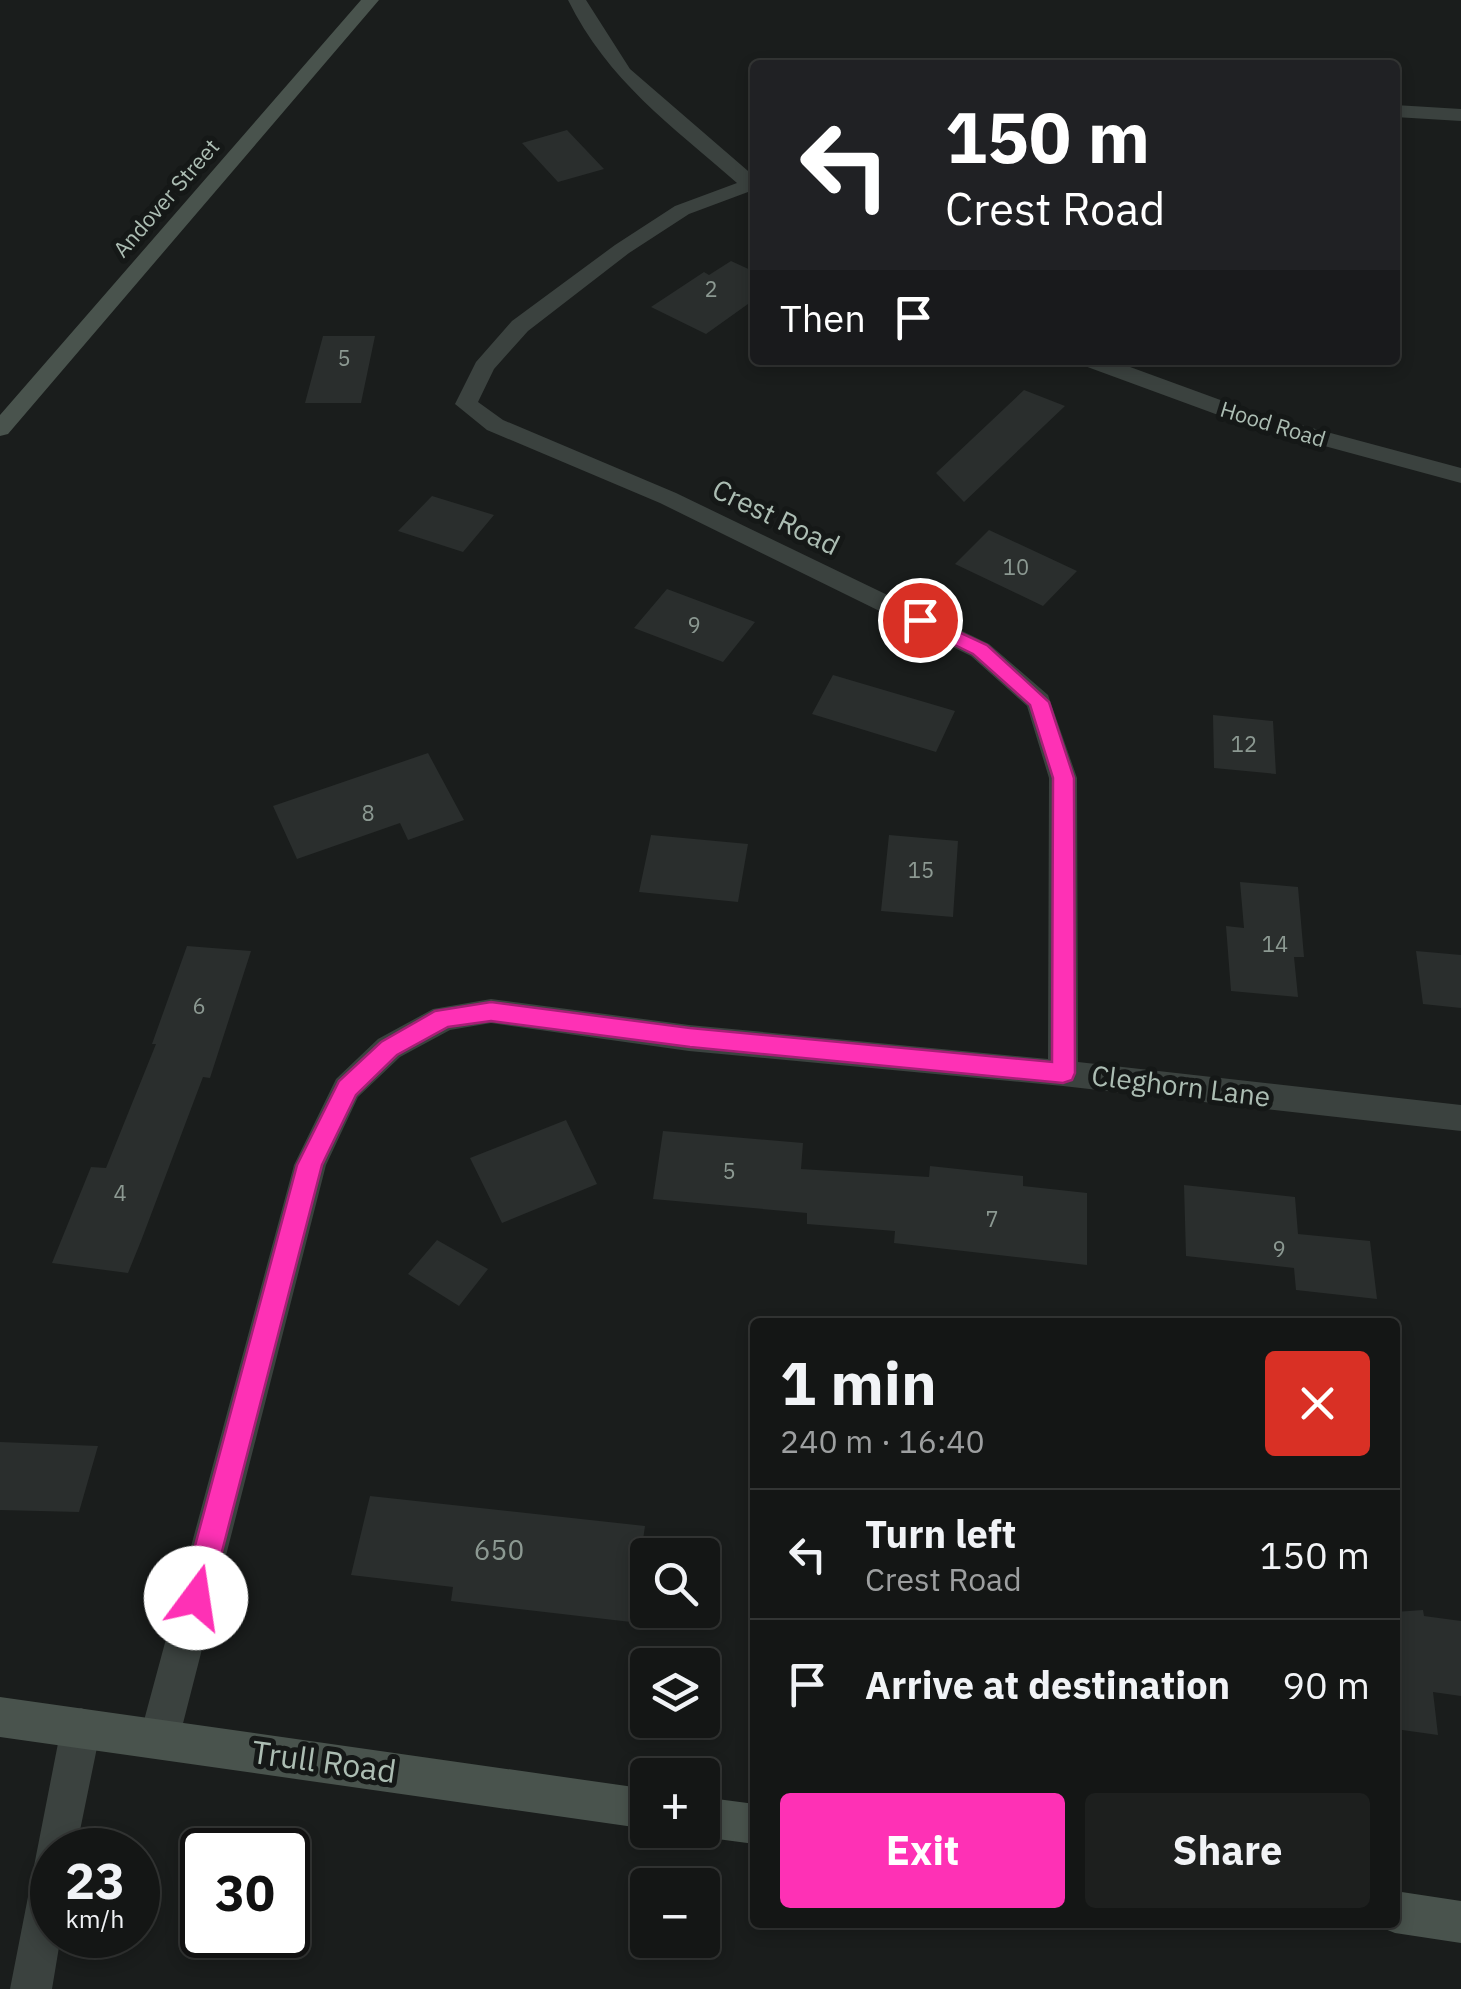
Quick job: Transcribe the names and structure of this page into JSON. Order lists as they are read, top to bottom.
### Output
{
  "streets": {
    "main road": ["Andover Street", "Trull Road"],
    "street": ["Hood Road", "Crest Road", "Cleghorn Lane"]
  },
  "crossings": [
    ["Crest Road", "Cleghorn Lane"],
    ["Cleghorn Lane", "Trull Road"]
  ],
  "house_numbers": [
    "2",
    "5",
    "10",
    "9",
    "12",
    "8",
    "15",
    "14",
    "6",
    "5",
    "4",
    "7",
    "9",
    "650"
  ],
  "page": {
    "turn": ["150 m", "Crest Road"],
    "then": "Then",
    "heading": ["1 min", "240 m · 16:40"],
    "list": [
      {
        "name": "Turn left",
        "note": "Crest Road",
        "value": "150 m"
      },
      {
        "name": "Arrive at destination",
        "value": "90 m"
      }
    ],
    "map_buttons": ["+", "−"],
    "buttons": ["Exit", "Share"],
    "speed": "23 km/h",
    "limit": "30"
  }
}
